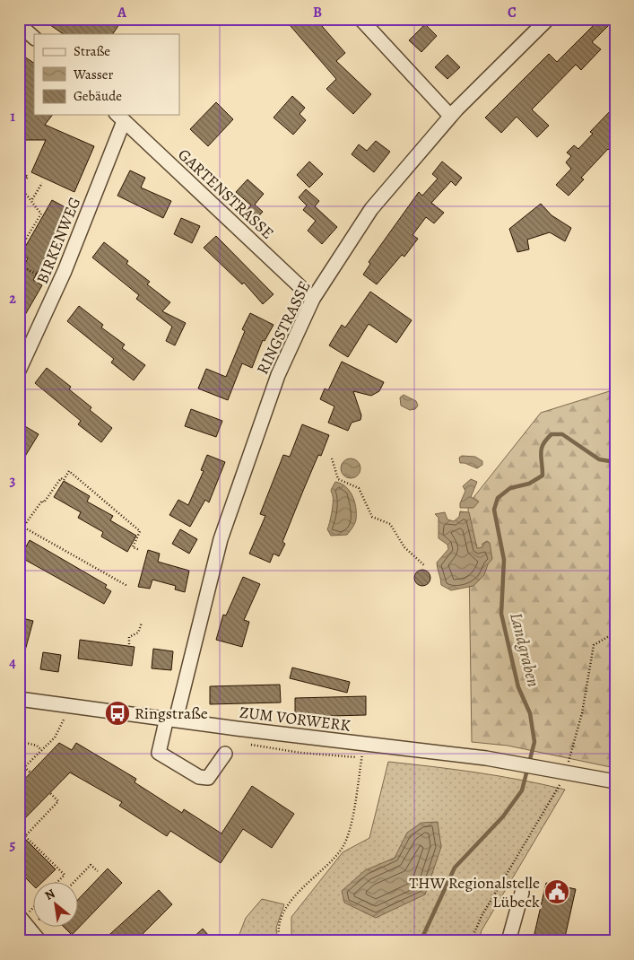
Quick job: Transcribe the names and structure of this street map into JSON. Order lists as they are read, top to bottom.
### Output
{
  "streets": {
    "street": [
      "GARTENSTRASSE",
      "BIRKENWEG",
      "RINGSTRASSE",
      "ZUM VORWERK"
    ]
  },
  "crossings": [
    ["GARTENSTRASSE", "BIRKENWEG"],
    ["GARTENSTRASSE", "RINGSTRASSE"],
    ["RINGSTRASSE", "ZUM VORWERK"]
  ],
  "water": ["Landgraben"],
  "places": {
    "bus stop": ["Ringstraße"],
    "public building": ["THW Regionalstelle Lübeck"]
  },
  "legend": ["Straße", "Wasser", "Gebäude"],
  "north": "top left",
  "grid": {
    "columns": ["A", "B", "C"],
    "rows": [
      "1",
      "2",
      "3",
      "4",
      "5"
    ]
  }
}
